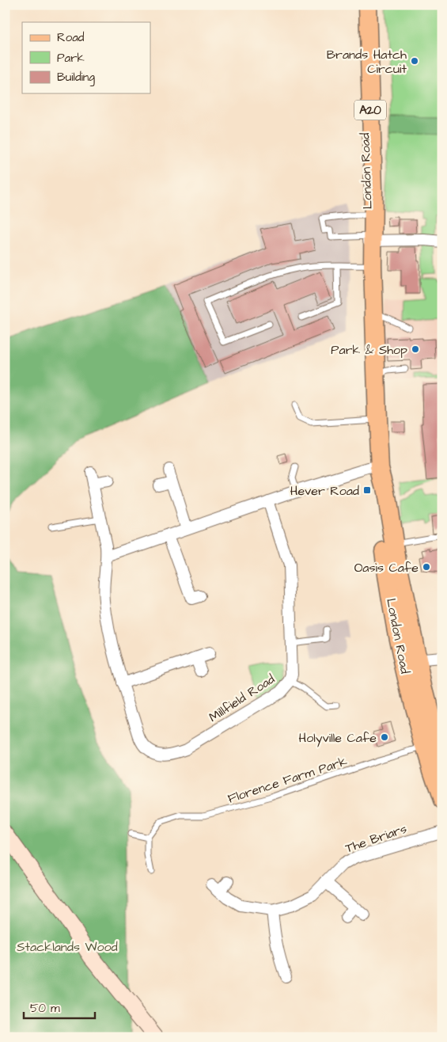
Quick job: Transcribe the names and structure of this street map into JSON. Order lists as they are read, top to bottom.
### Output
{
  "streets": {
    "main road": ["A20", "London Road"],
    "street": ["Millfield Road", "The Briars"],
    "lane": ["Florence Farm Park"]
  },
  "crossings": [
    ["London Road", "Florence Farm Park"]
  ],
  "parks": ["Stacklands Wood"],
  "places": {
    "other": [
      "Brands Hatch Circuit",
      "Park & Shop",
      "Oasis Cafe",
      "Holyville Cafe"
    ],
    "transit": ["Hever Road"]
  },
  "legend": ["Road", "Park", "Building"],
  "scale_bar": "50 m"
}
